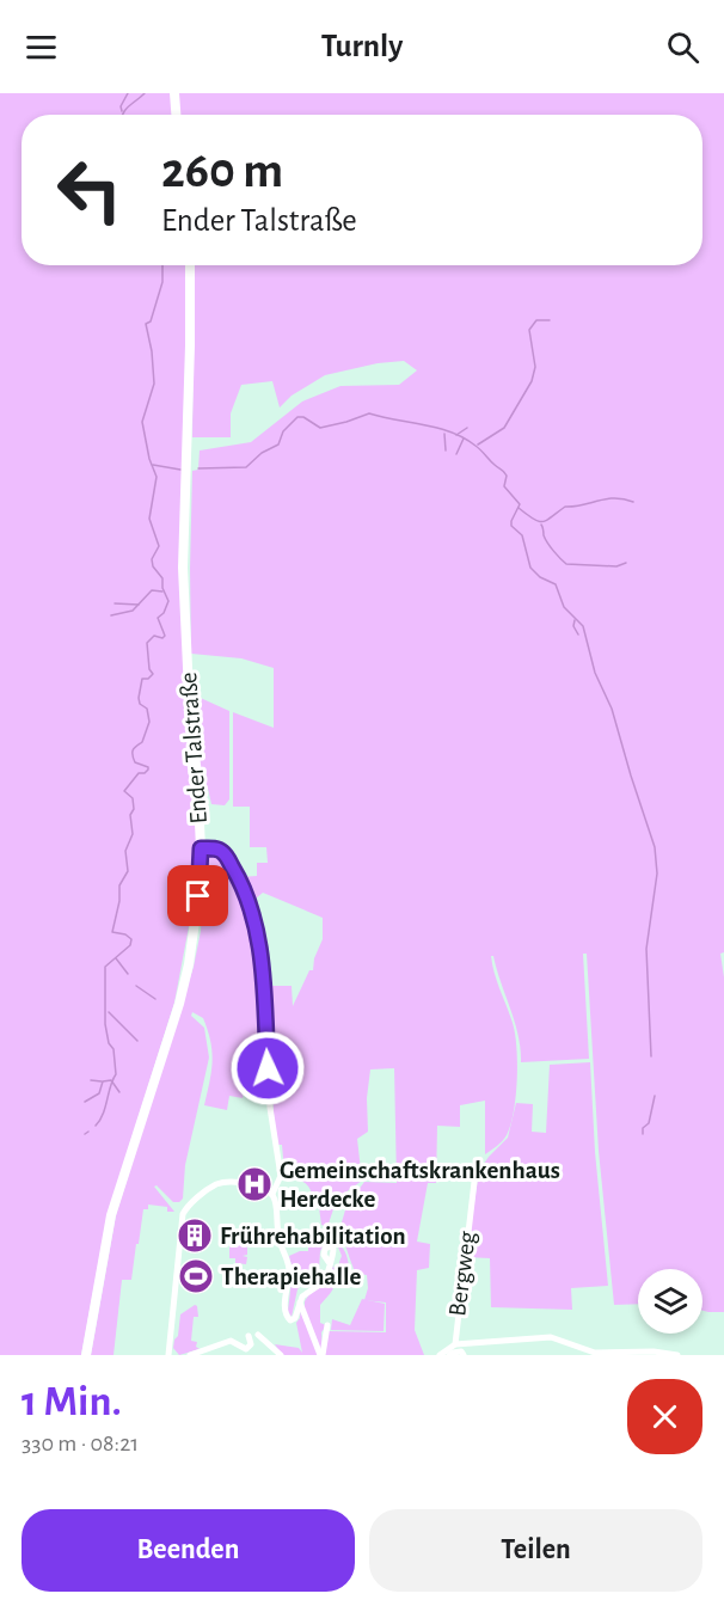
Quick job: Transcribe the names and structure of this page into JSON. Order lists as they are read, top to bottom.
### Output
{
  "streets": {
    "main road": ["Ender Talstraße"],
    "street": ["Bergweg"]
  },
  "places": {
    "hospital": ["Gemeinschaftskrankenhaus Herdecke"],
    "building": ["Frührehabilitation"],
    "sports": ["Therapiehalle"]
  },
  "page": {
    "header": "Turnly",
    "turn": ["260 m", "Ender Talstraße"],
    "heading": ["1 Min.", "330 m · 08:21"],
    "buttons": ["Beenden", "Teilen"]
  }
}
